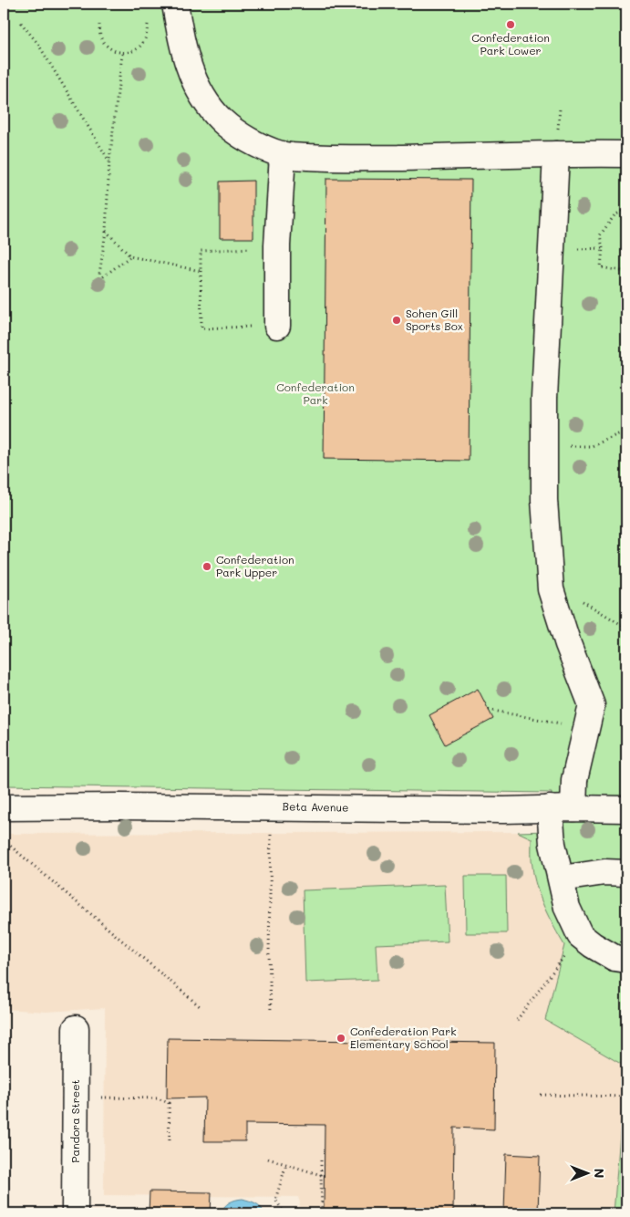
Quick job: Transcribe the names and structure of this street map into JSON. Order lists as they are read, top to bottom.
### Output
{
  "streets": {
    "street": ["Beta Avenue", "Pandora Street"]
  },
  "parks": ["Confederation Park"],
  "places": [
    "Confederation Park Lower",
    "Sohen Gill Sports Box",
    "Confederation Park Upper",
    "Confederation Park Elementary School"
  ],
  "north": "right"
}
